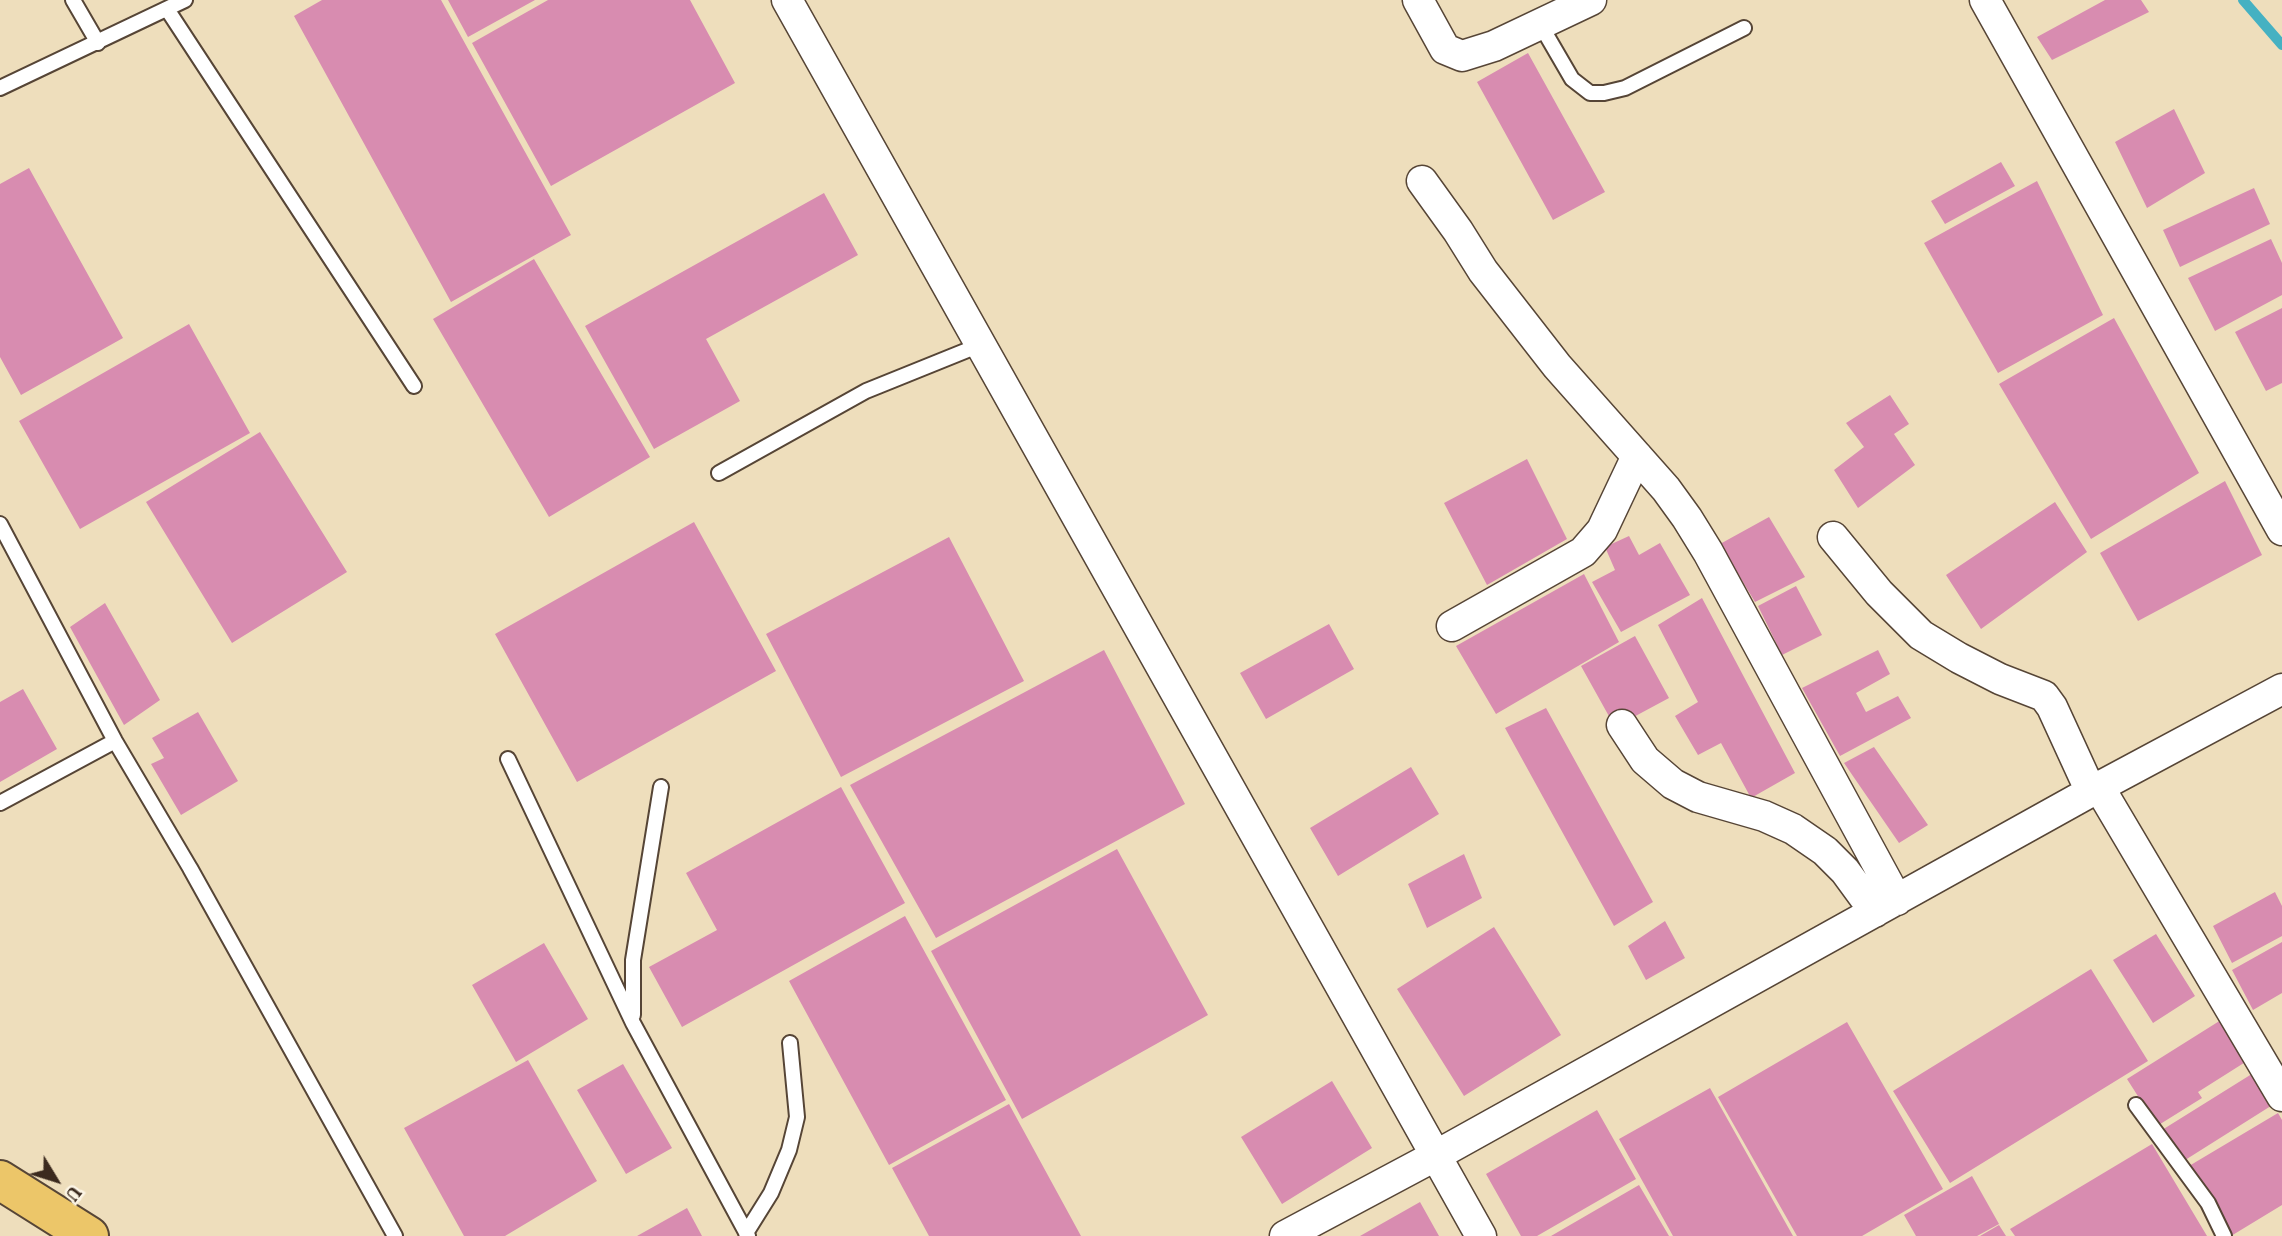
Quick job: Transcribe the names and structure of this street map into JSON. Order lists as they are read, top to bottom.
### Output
{
  "north": "bottom right"
}
